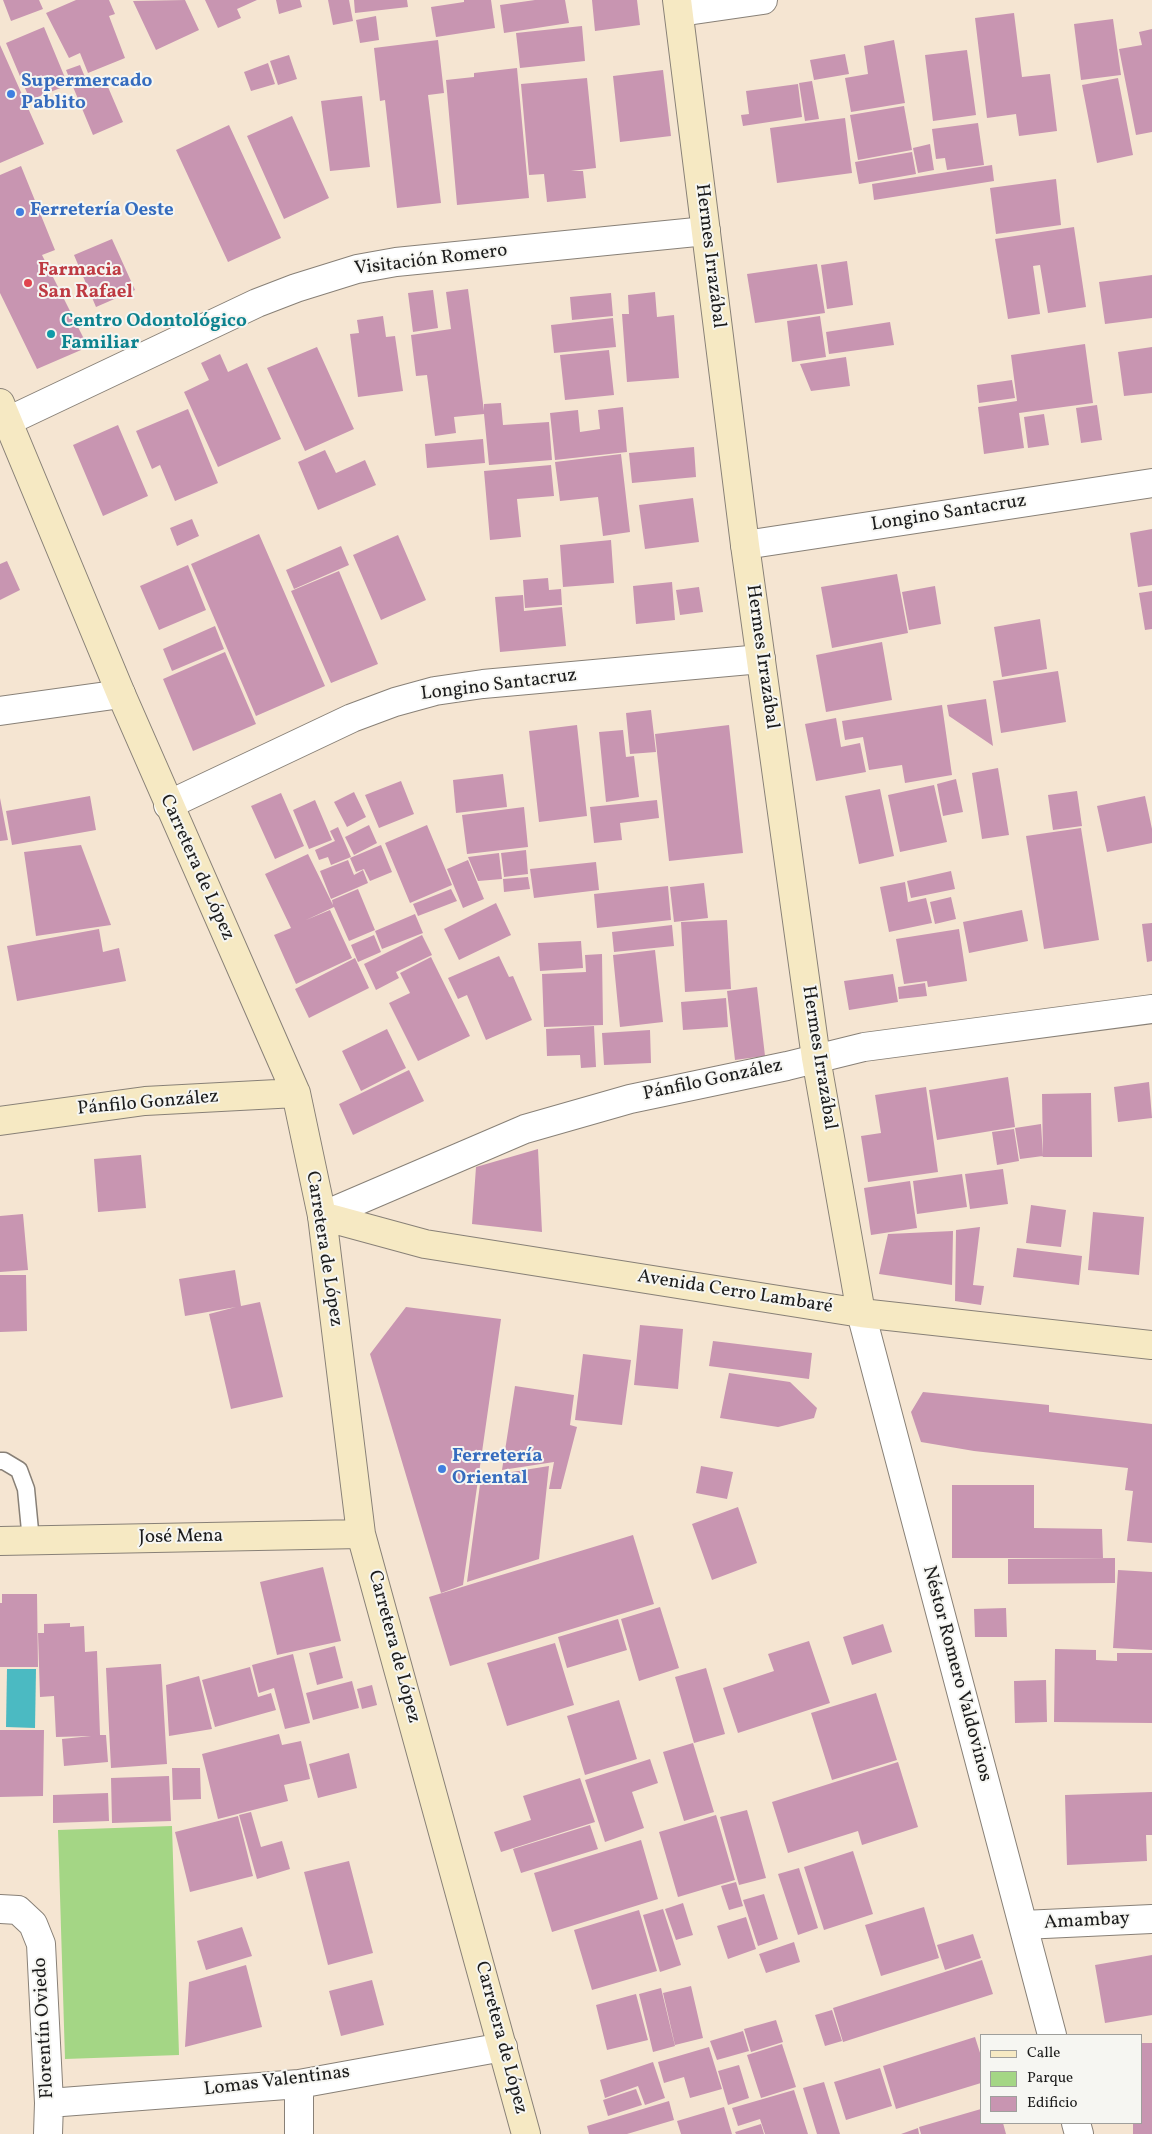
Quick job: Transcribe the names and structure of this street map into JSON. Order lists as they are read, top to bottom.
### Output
{
  "streets": {
    "street": [
      "Hermes Irrazábal",
      "Visitación Romero",
      "Longino Santacruz",
      "Carretera de López",
      "Pánfilo González",
      "Avenida Cerro Lambaré",
      "José Mena",
      "Néstor Romero Valdovinos",
      "Amambay",
      "Florentín Oviedo",
      "Lomas Valentinas"
    ]
  },
  "crossings": [
    ["Hermes Irrazábal", "Visitación Romero"],
    ["Hermes Irrazábal", "Longino Santacruz"],
    ["Hermes Irrazábal", "Pánfilo González"],
    ["Hermes Irrazábal", "Avenida Cerro Lambaré"],
    ["Hermes Irrazábal", "Néstor Romero Valdovinos"],
    ["Visitación Romero", "Carretera de López"],
    ["Longino Santacruz", "Carretera de López"],
    ["Carretera de López", "Pánfilo González"],
    ["Carretera de López", "Avenida Cerro Lambaré"],
    ["Carretera de López", "José Mena"],
    ["Carretera de López", "Lomas Valentinas"],
    ["Pánfilo González", "Avenida Cerro Lambaré"],
    ["Avenida Cerro Lambaré", "Néstor Romero Valdovinos"],
    ["Néstor Romero Valdovinos", "Amambay"],
    ["Florentín Oviedo", "Lomas Valentinas"]
  ],
  "places": [
    "Supermercado Pablito",
    "Ferretería Oeste",
    "Farmacia San Rafael",
    "Centro Odontológico Familiar",
    "Ferretería Oriental"
  ],
  "legend": ["Calle", "Parque", "Edificio"]
}
